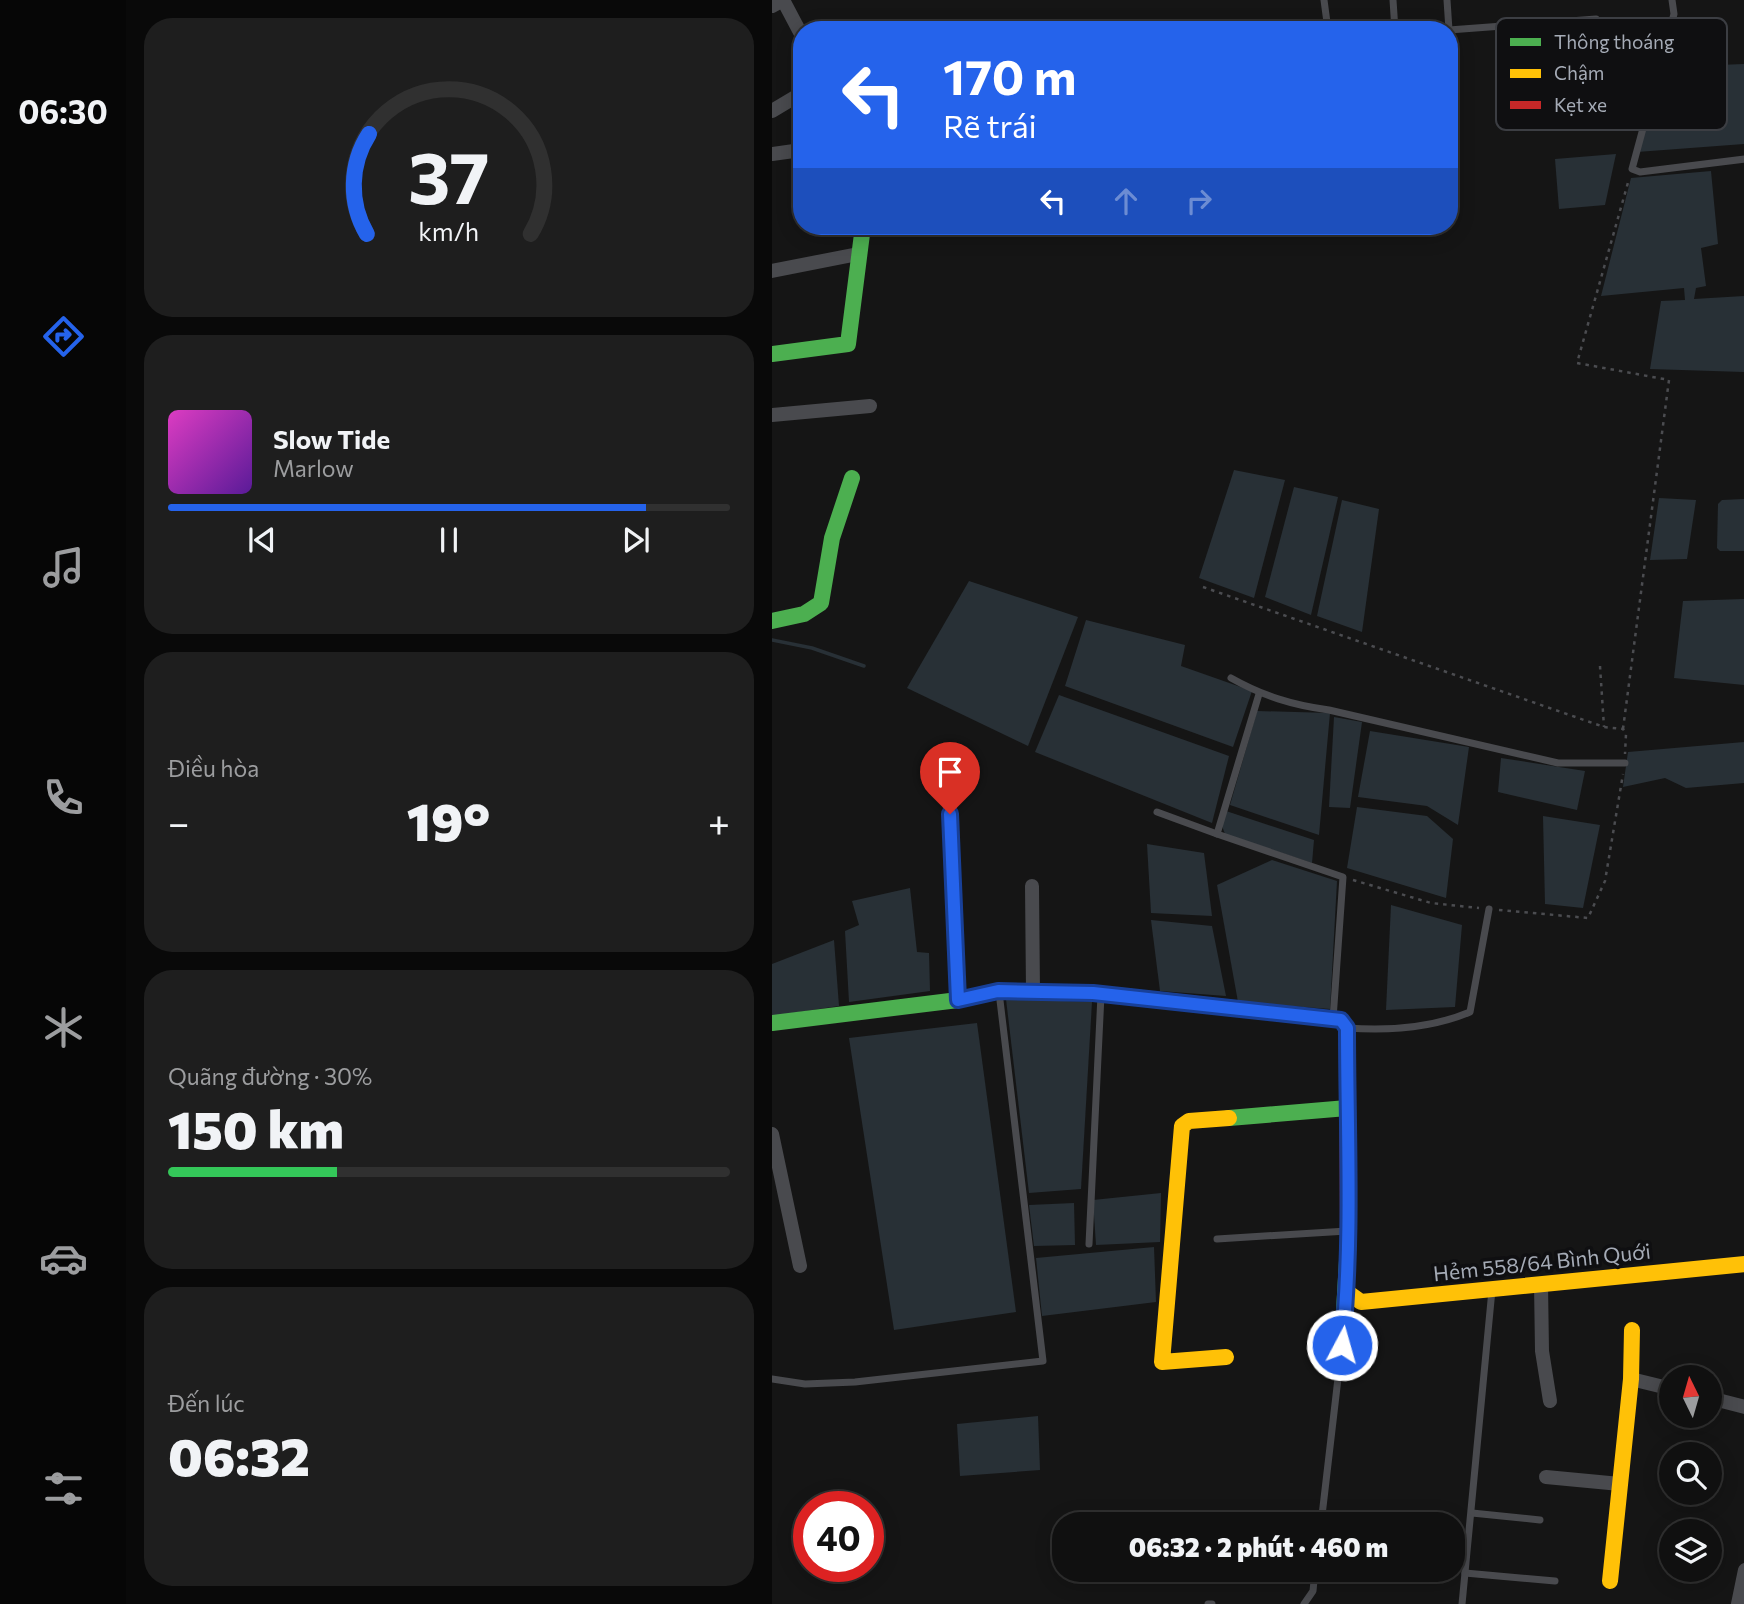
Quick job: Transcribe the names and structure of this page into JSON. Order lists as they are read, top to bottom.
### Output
{
  "streets": {
    "street": ["Hẻm 558/64 Bình Quới"]
  },
  "legend": ["Thông thoáng", "Chậm", "Kẹt xe"],
  "north": "top",
  "page": {
    "tabs": "06:30",
    "turn": ["170 m", "Rẽ trái"],
    "song": ["Slow Tide", "Marlow"],
    "tile": [
      "Điều hòa",
      ["Quãng đường · 30%", "150 km"],
      ["Đến lúc", "06:32"]
    ],
    "heat": ["−", "19°", "+"],
    "limit": "40",
    "trip": "06:32 · 2 phút · 460 m",
    "gauge": ["37", "km/h"]
  }
}
